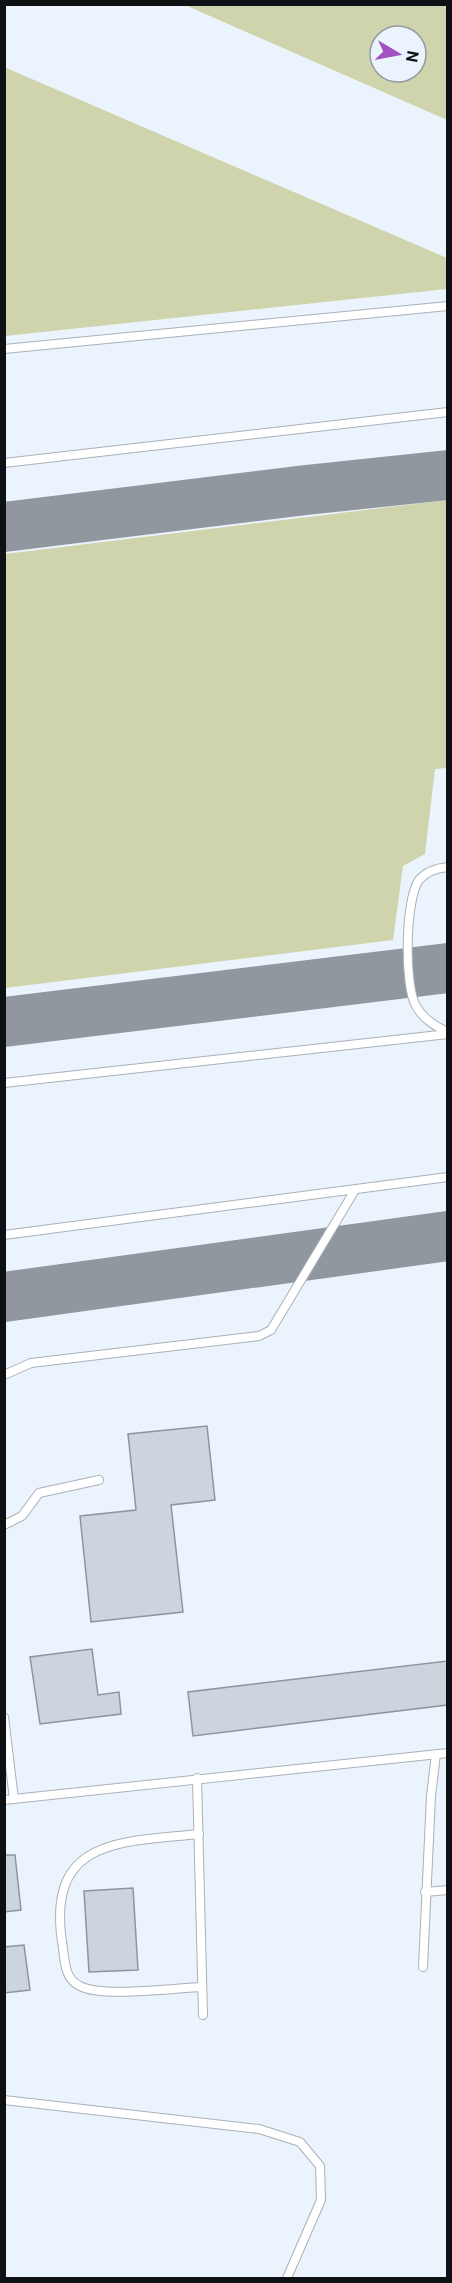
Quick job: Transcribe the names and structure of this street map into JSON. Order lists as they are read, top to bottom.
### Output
{
  "north": "right"
}
